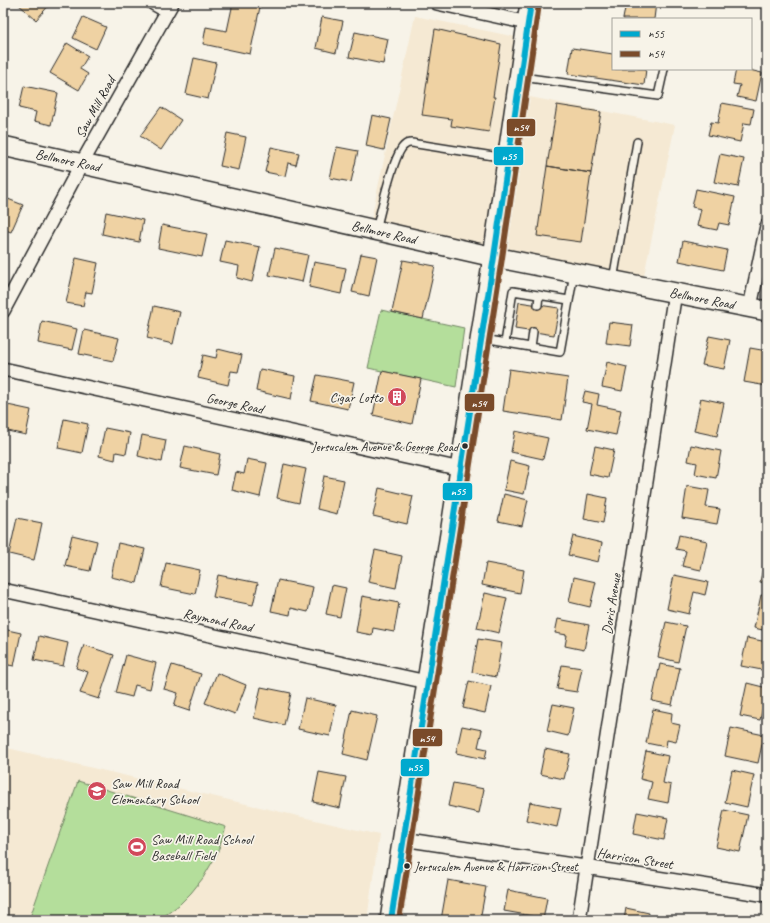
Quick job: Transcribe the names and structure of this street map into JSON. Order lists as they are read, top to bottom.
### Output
{
  "streets": {
    "main road": ["Bellmore Road"],
    "street": [
      "Saw Mill Road",
      "George Road",
      "Doris Avenue",
      "Raymond Road",
      "Harrison Street"
    ]
  },
  "crossings": [
    ["Saw Mill Road", "Bellmore Road"],
    ["Bellmore Road", "Doris Avenue"],
    ["Doris Avenue", "Harrison Street"]
  ],
  "places": {
    "building": ["Cigar Lotto"],
    "other": ["Jersusalem Avenue & George Road", "Jersusalem Avenue & Harrison Street"],
    "school or university": ["Saw Mill Road Elementary School"],
    "sports": ["Saw Mill Road School Baseball Field"]
  },
  "lines": ["transit line n55", "transit line n54"],
  "legend": ["n55", "n54"]
}
